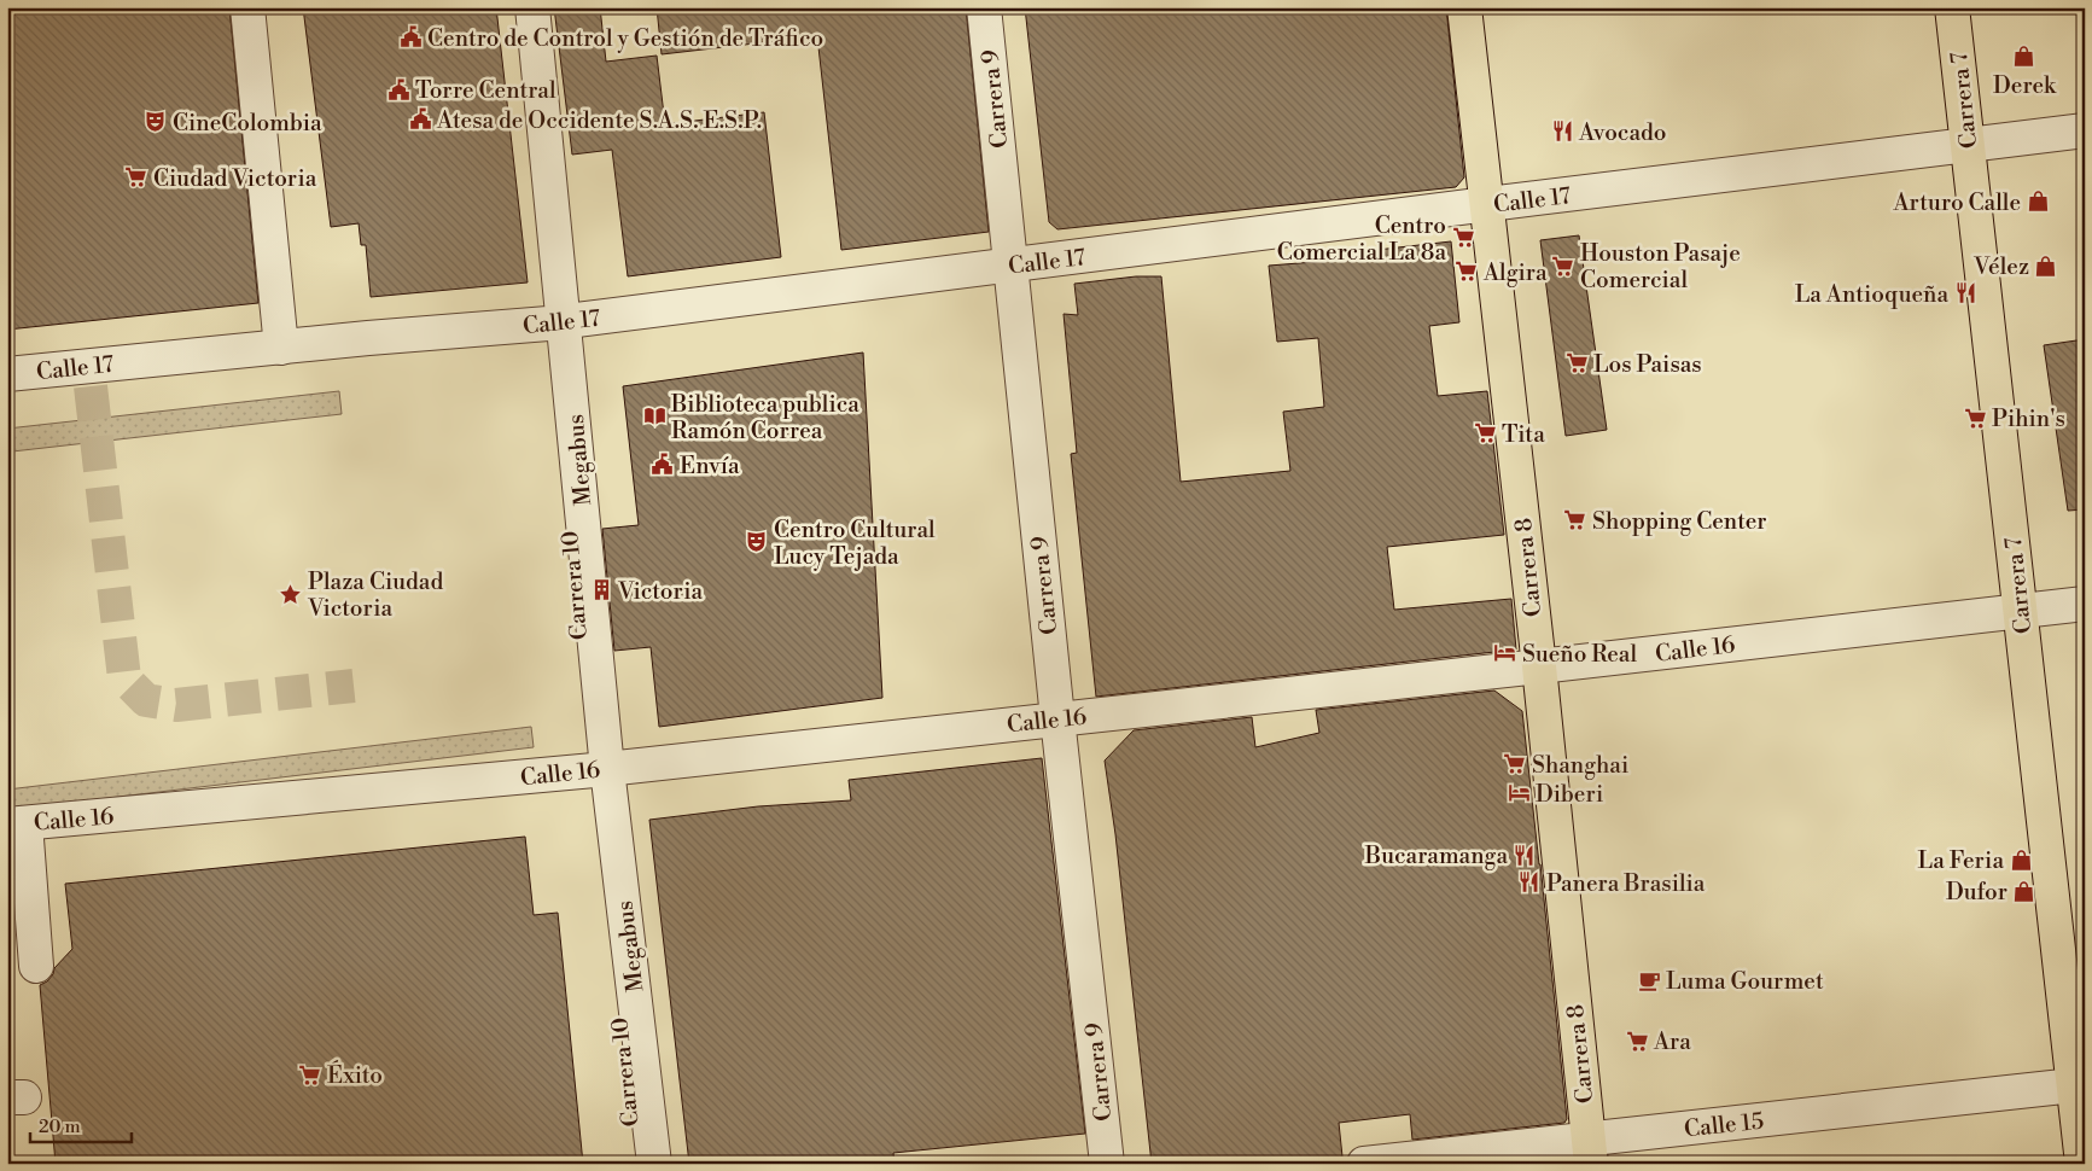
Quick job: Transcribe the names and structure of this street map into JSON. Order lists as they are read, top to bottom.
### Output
{
  "streets": {
    "main road": ["Carrera 7", "Carrera 8"],
    "street": [
      "Carrera 9",
      "Calle 17",
      "Megabus",
      "Carrera 10",
      "Calle 16",
      "Calle 15"
    ]
  },
  "crossings": [
    ["Carrera 9", "Calle 17"],
    ["Carrera 9", "Calle 16"],
    ["Carrera 7", "Calle 17"],
    ["Carrera 7", "Calle 16"],
    ["Carrera 7", "Calle 15"],
    ["Calle 17", "Carrera 8"],
    ["Calle 17", "Carrera 10"],
    ["Megabus", "Carrera 10"],
    ["Megabus", "Calle 16"],
    ["Carrera 8", "Calle 16"],
    ["Carrera 8", "Calle 15"],
    ["Carrera 10", "Calle 16"]
  ],
  "places": {
    "public building": [
      "Centro de Control y Gestión de Tráfico",
      "Torre Central",
      "Atesa de Occidente S.A.S. E.S.P.",
      "Envía"
    ],
    "shop": [
      "Derek",
      "Arturo Calle",
      "Vélez",
      "La Feria",
      "Dufor"
    ],
    "theatre": ["CineColombia", "Centro Cultural Lucy Tejada"],
    "restaurant": [
      "Avocado",
      "La Antioqueña",
      "Bucaramanga",
      "Panera Brasilia"
    ],
    "supermarket": [
      "Ciudad Victoria",
      "Centro Comercial La 8a",
      "Houston Pasaje Comercial",
      "Algira",
      "Los Paisas",
      "Pihin's",
      "Tita",
      "Shopping Center",
      "Shanghai",
      "Ara",
      "Éxito"
    ],
    "library": ["Biblioteca publica Ramón Correa"],
    "building": ["Victoria"],
    "place": ["Plaza Ciudad Victoria"],
    "hotel": ["Sueño Real", "Diberi"],
    "cafe": ["Luma Gourmet"]
  },
  "scale_bar": "20 m"
}
